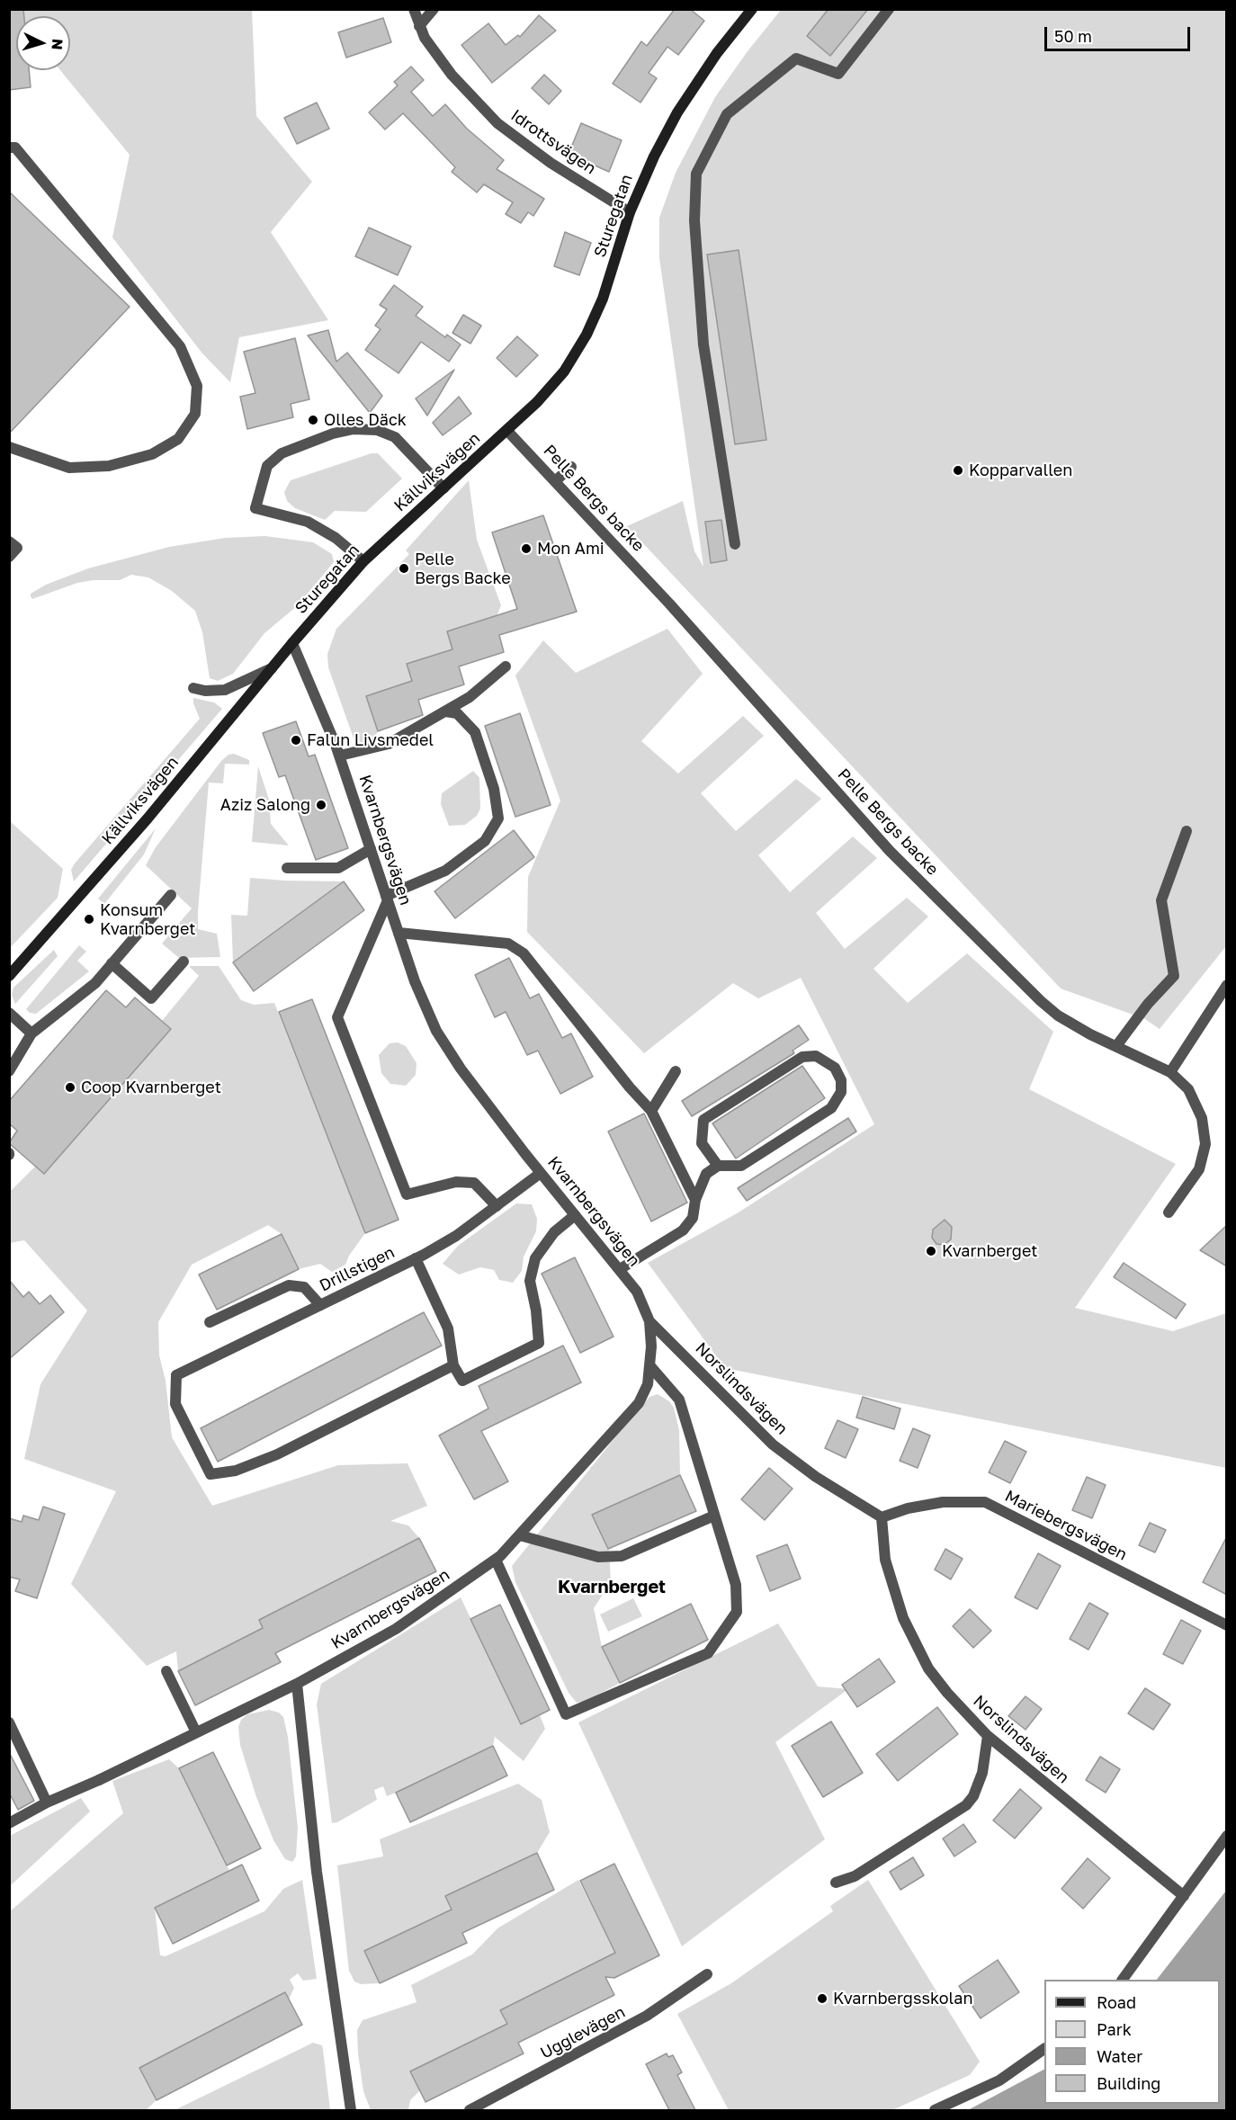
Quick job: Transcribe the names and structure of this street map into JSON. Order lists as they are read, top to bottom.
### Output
{
  "streets": {
    "street": [
      "Idrottsvägen",
      "Sturegatan",
      "Källviksvägen",
      "Pelle Bergs backe",
      "Kvarnbergsvägen",
      "Drillstigen",
      "Norslindsvägen",
      "Mariebergsvägen",
      "Ugglevägen"
    ]
  },
  "crossings": [
    ["Idrottsvägen", "Sturegatan"],
    ["Sturegatan", "Källviksvägen"],
    ["Sturegatan", "Pelle Bergs backe"],
    ["Sturegatan", "Kvarnbergsvägen"],
    ["Källviksvägen", "Pelle Bergs backe"],
    ["Källviksvägen", "Kvarnbergsvägen"],
    ["Kvarnbergsvägen", "Drillstigen"],
    ["Kvarnbergsvägen", "Norslindsvägen"],
    ["Norslindsvägen", "Mariebergsvägen"]
  ],
  "districts": ["Kvarnberget"],
  "places": [
    "Olles Däck",
    "Kopparvallen",
    "Mon Ami",
    "Pelle Bergs Backe",
    "Falun Livsmedel",
    "Aziz Salong",
    "Konsum Kvarnberget",
    "Coop Kvarnberget",
    "Kvarnberget",
    "Kvarnbergsskolan"
  ],
  "legend": [
    "Road",
    "Park",
    "Water",
    "Building"
  ],
  "scale_bar": "50 m",
  "north": "right"
}
